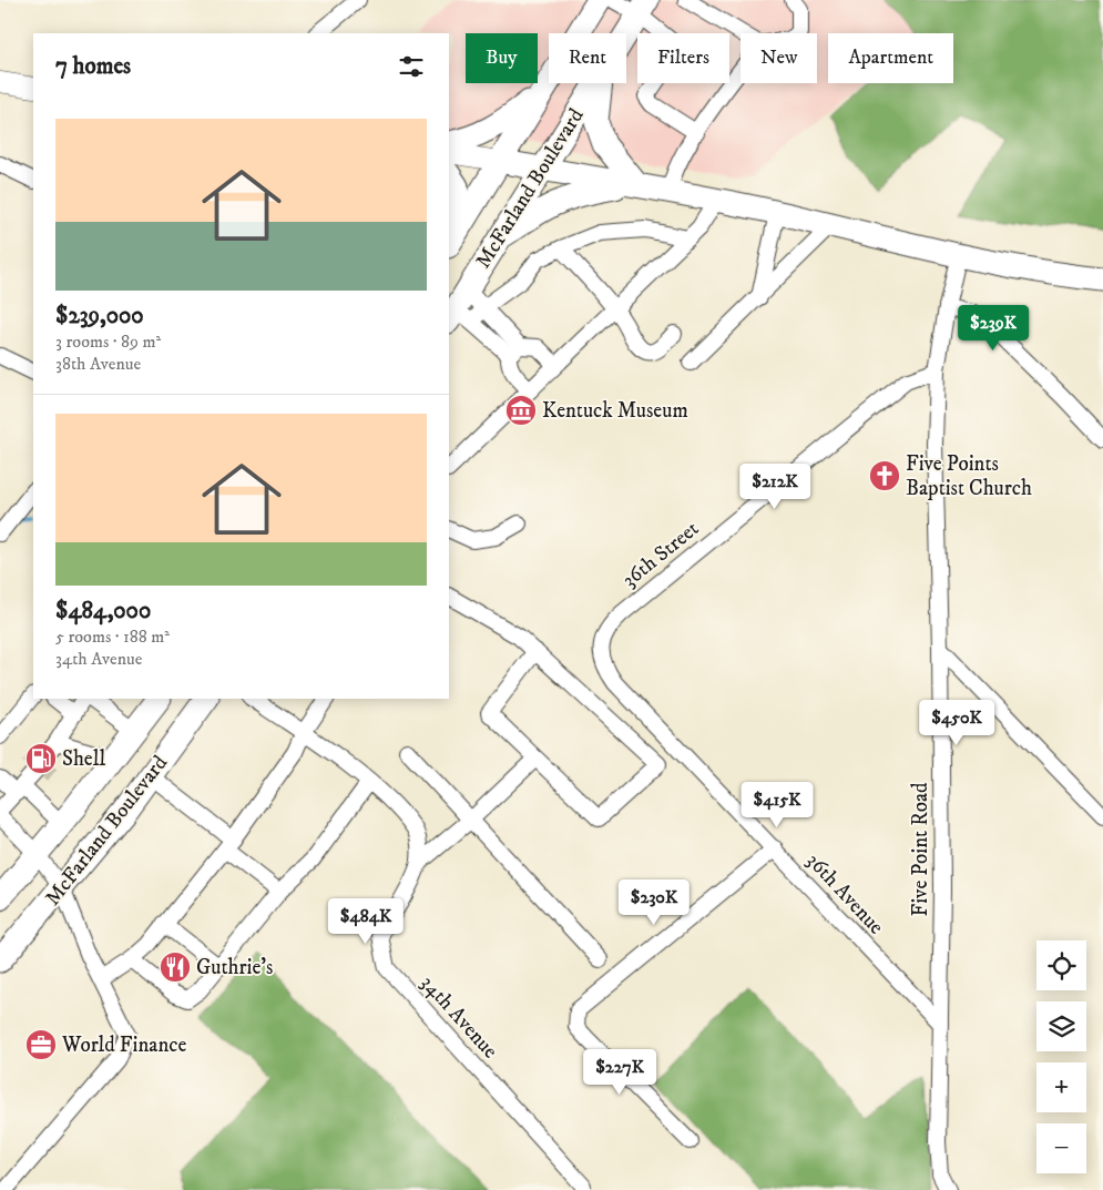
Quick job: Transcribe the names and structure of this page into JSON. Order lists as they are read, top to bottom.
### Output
{
  "streets": {
    "highway": ["McFarland Boulevard"],
    "street": [
      "36th Street",
      "Five Point Road",
      "36th Avenue",
      "34th Avenue"
    ]
  },
  "crossings": [
    ["36th Street", "Five Point Road"],
    ["36th Street", "36th Avenue"],
    ["Five Point Road", "36th Avenue"]
  ],
  "places": {
    "museum": ["Kentuck Museum"],
    "church": ["Five Points Baptist Church"],
    "fuel station": ["Shell"],
    "restaurant": ["Guthrie's"],
    "office": ["World Finance"]
  },
  "page": {
    "chip": [
      "Buy",
      "Rent",
      "Filters",
      "New",
      "Apartment"
    ],
    "heading": "7 homes",
    "list": [
      {
        "name": "$239,000",
        "note": "3 rooms · 89 m² · 38th Avenue"
      },
      {
        "name": "$484,000",
        "note": "5 rooms · 188 m² · 34th Avenue"
      }
    ],
    "price": [
      "$239K",
      "$212K",
      "$450K",
      "$415K",
      "$230K",
      "$484K",
      "$227K"
    ],
    "map_buttons": ["+", "−"]
  }
}
